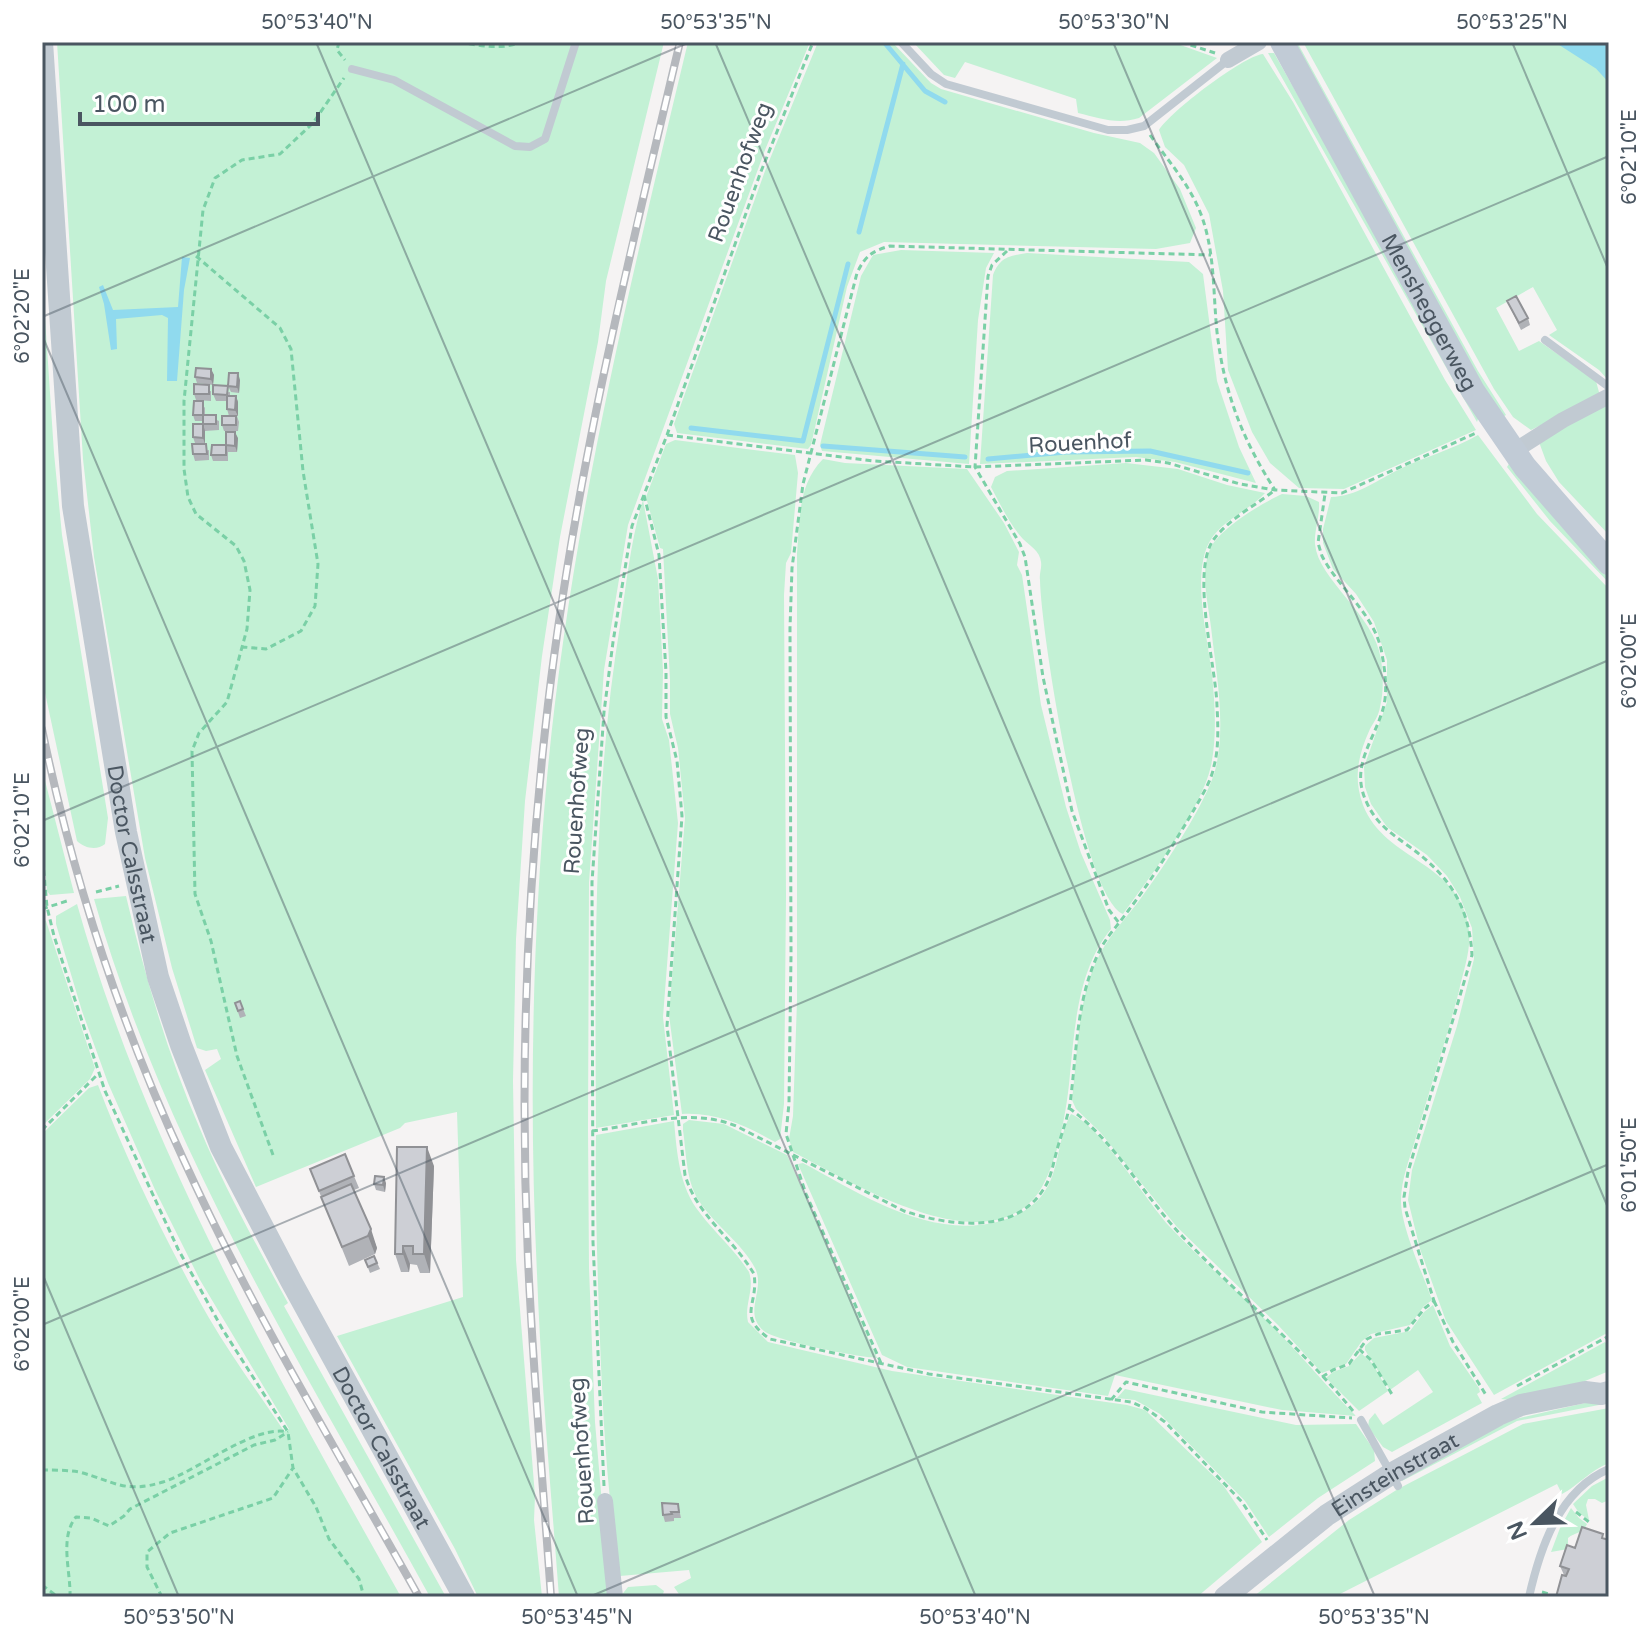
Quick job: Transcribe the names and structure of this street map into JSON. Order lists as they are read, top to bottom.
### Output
{
  "streets": {
    "main road": ["Mensheggerweg"],
    "street": ["Rouenhofweg", "Doctor Calsstraat", "Einsteinstraat"],
    "path": ["Rouenhof"]
  },
  "crossings": [
    ["Rouenhofweg", "Rouenhof"]
  ],
  "scale_bar": "100 m",
  "north": "bottom left",
  "coordinates": [
    "50°53'40\"N",
    "50°53'35\"N",
    "50°53'30\"N",
    "50°53'25\"N",
    "6°02'10\"E",
    "6°02'20\"E",
    "6°02'00\"E",
    "6°01'50\"E",
    "50°53'50\"N",
    "50°53'45\"N"
  ]
}
